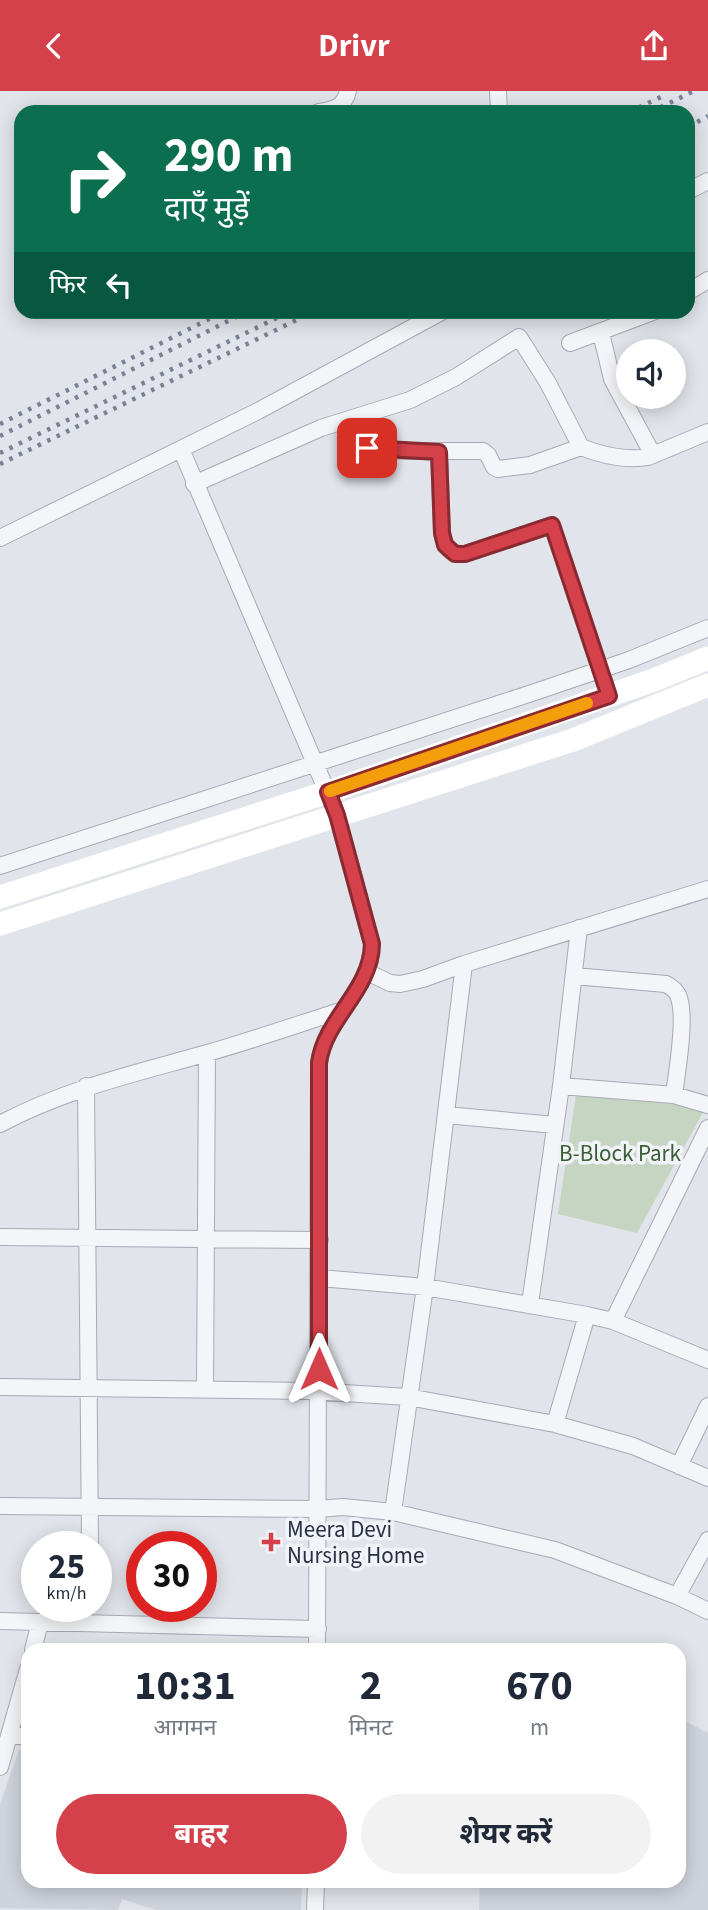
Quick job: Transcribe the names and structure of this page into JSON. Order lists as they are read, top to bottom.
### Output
{
  "parks": ["B-Block Park"],
  "places": {
    "health": ["Meera Devi Nursing Home"]
  },
  "page": {
    "header": "Drivr",
    "turn": ["290 m", "दाएँ मुड़ें"],
    "then": "फिर",
    "speed": "25 km/h",
    "limit": "30",
    "eta": [
      "10:31",
      "आगमन",
      "2",
      "मिनट",
      "670",
      "m"
    ],
    "buttons": ["बाहर", "शेयर करें"]
  }
}
